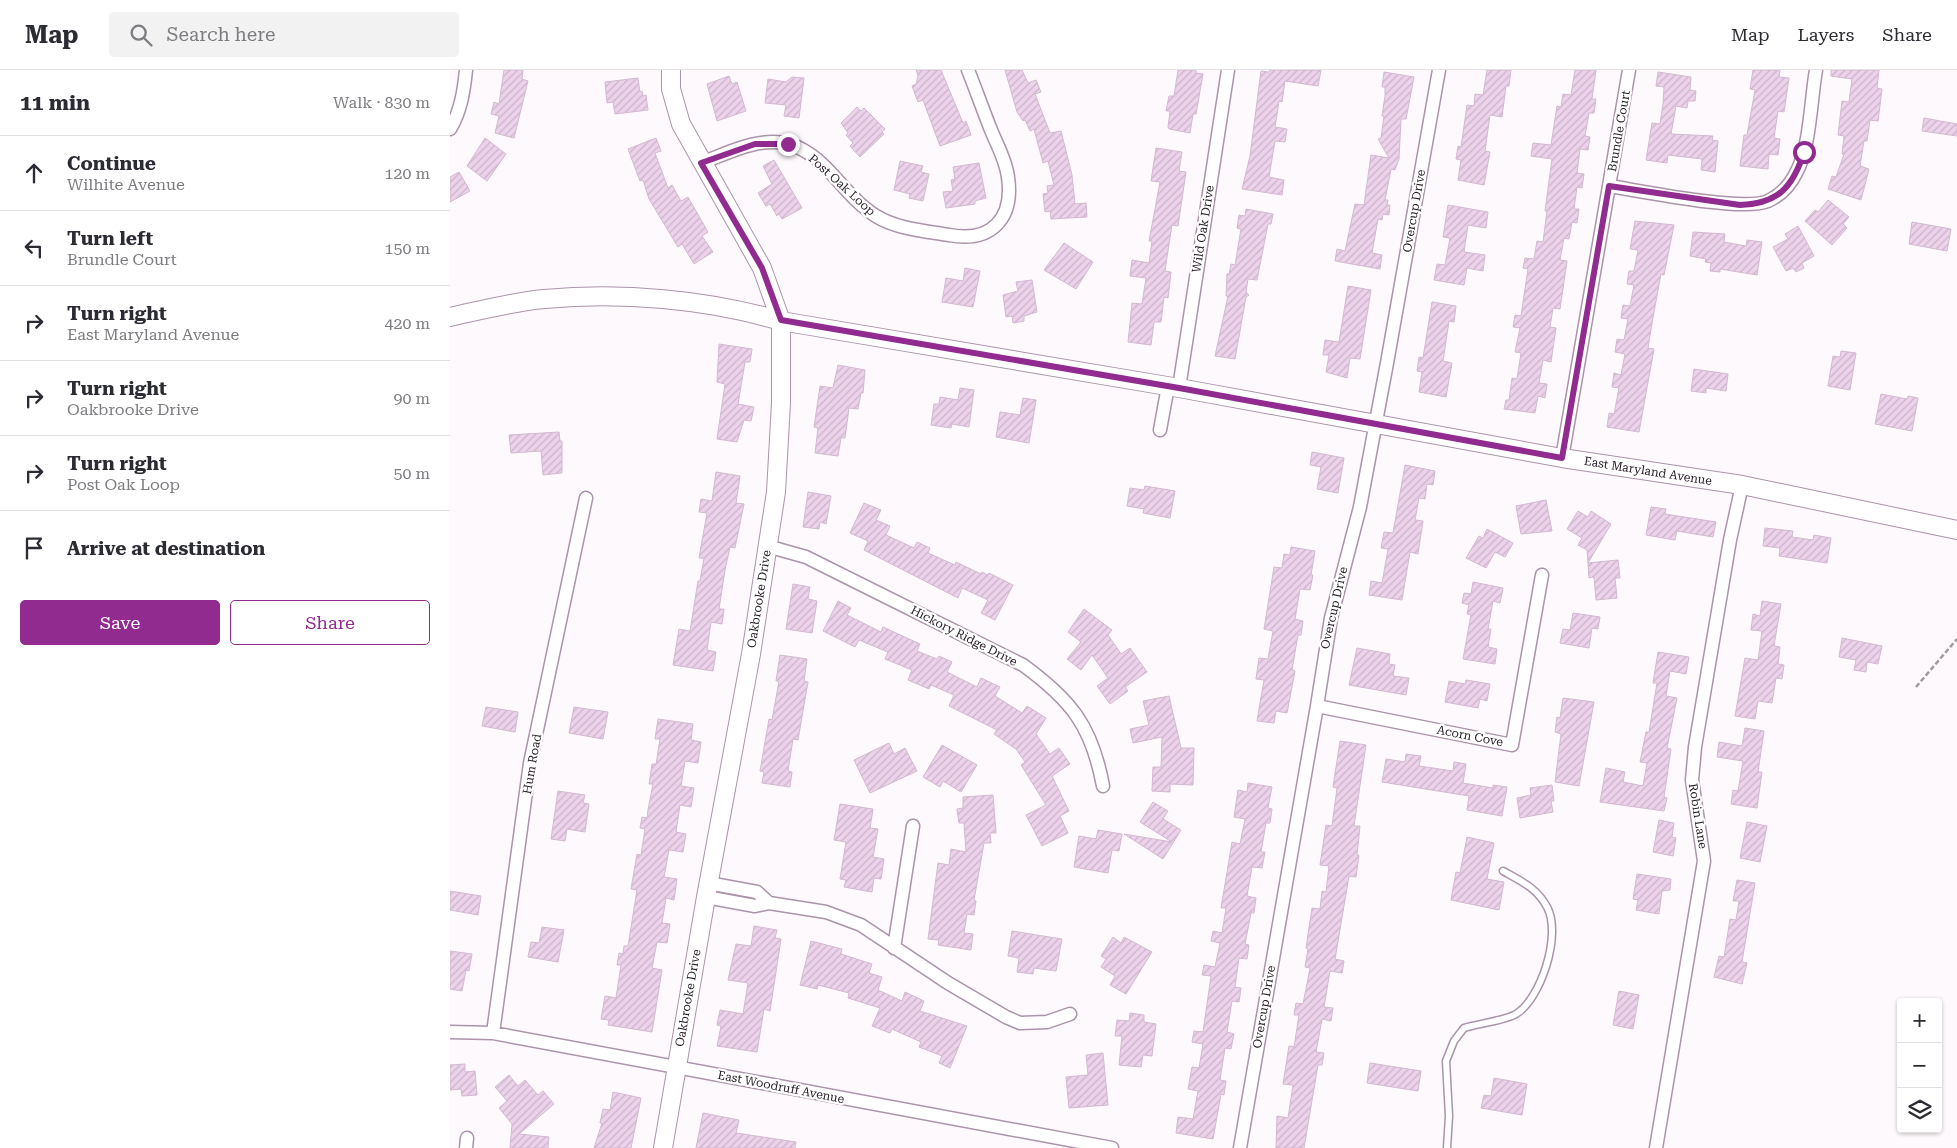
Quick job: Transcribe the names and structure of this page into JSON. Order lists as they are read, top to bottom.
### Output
{
  "streets": {
    "street": [
      "Brundle Court",
      "Post Oak Loop",
      "Overcup Drive",
      "Wild Oak Drive",
      "East Maryland Avenue",
      "Oakbrooke Drive",
      "Hickory Ridge Drive",
      "Acorn Cove",
      "Hum Road",
      "Robin Lane",
      "East Woodruff Avenue"
    ]
  },
  "crossings": [
    ["Brundle Court", "East Maryland Avenue"],
    ["Post Oak Loop", "Oakbrooke Drive"],
    ["Overcup Drive", "East Maryland Avenue"],
    ["Overcup Drive", "Acorn Cove"],
    ["Wild Oak Drive", "East Maryland Avenue"],
    ["East Maryland Avenue", "Oakbrooke Drive"],
    ["East Maryland Avenue", "Robin Lane"],
    ["Oakbrooke Drive", "Hickory Ridge Drive"],
    ["Oakbrooke Drive", "East Woodruff Avenue"],
    ["Hum Road", "East Woodruff Avenue"]
  ],
  "page": {
    "header": "Map",
    "search": "Search here",
    "nav": ["Map", "Layers", "Share"],
    "heading": ["11 min", "Walk · 830 m"],
    "list": [
      ["Continue", "Wilhite Avenue", "120 m"],
      ["Turn left", "Brundle Court", "150 m"],
      ["Turn right", "East Maryland Avenue", "420 m"],
      ["Turn right", "Oakbrooke Drive", "90 m"],
      ["Turn right", "Post Oak Loop", "50 m"],
      "Arrive at destination"
    ],
    "buttons": ["Save", "Share"],
    "map_buttons": ["+", "−"]
  }
}
